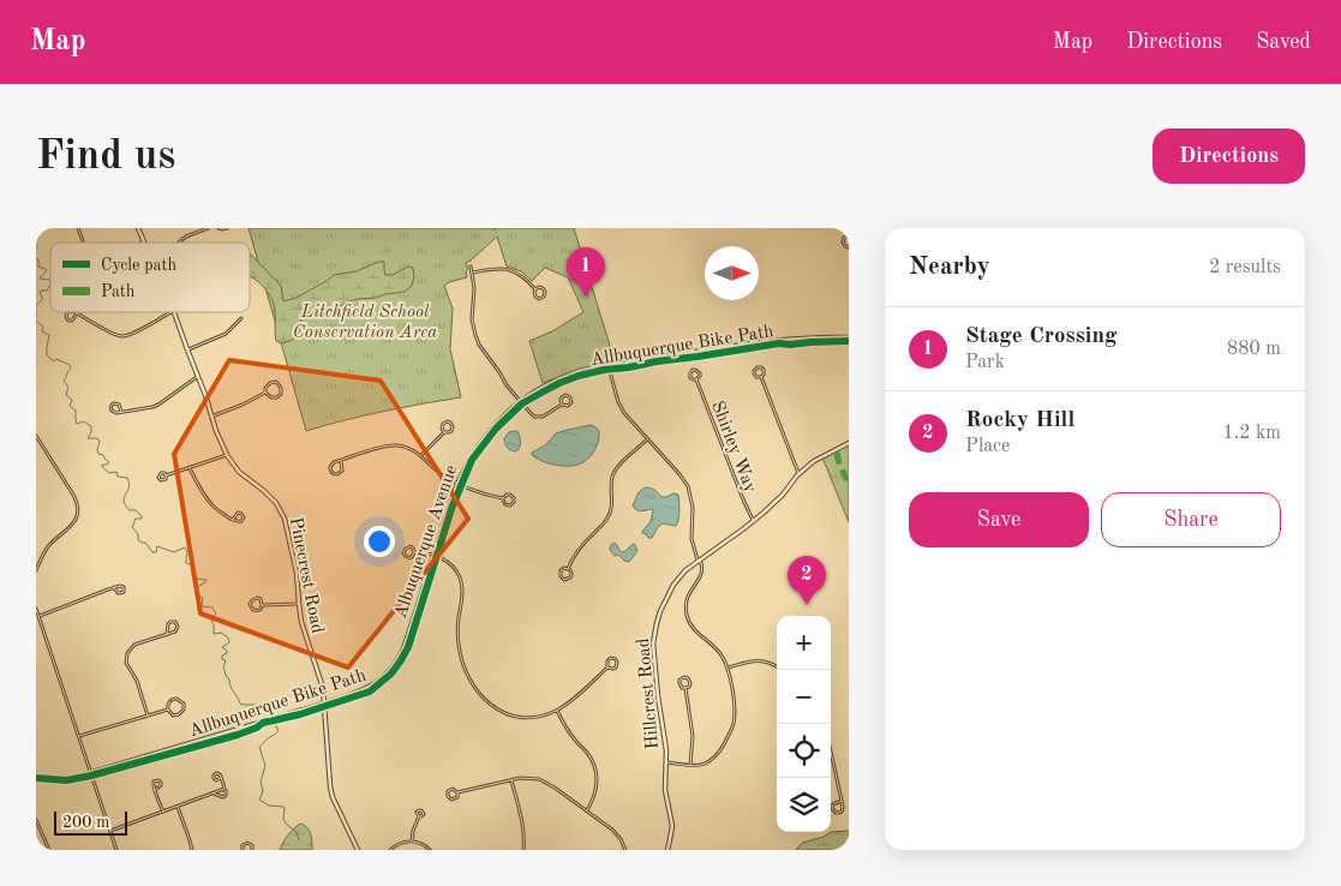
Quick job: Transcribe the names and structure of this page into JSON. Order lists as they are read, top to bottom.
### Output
{
  "streets": {
    "street": [
      "Shirley Way",
      "Albuquerque Avenue",
      "Pinecrest Road",
      "Hillcrest Road"
    ],
    "cycle path": ["Allbuquerque Bike Path"]
  },
  "crossings": [
    ["Shirley Way", "Hillcrest Road"],
    ["Albuquerque Avenue", "Pinecrest Road"]
  ],
  "parks": ["Litchfield School Conservation Area"],
  "legend": ["Cycle path", "Path"],
  "scale_bar": "200 m",
  "north": "right",
  "page": {
    "header": "Map",
    "nav": ["Map", "Directions", "Saved"],
    "buttons": [
      "Directions",
      ["Save", "Share"]
    ],
    "title": "Find us",
    "heading": ["Nearby", "2 results"],
    "pins": ["1", "2"],
    "list": [
      {
        "mark": "1",
        "name": "Stage Crossing",
        "note": "Park",
        "value": "880 m"
      },
      {
        "mark": "2",
        "name": "Rocky Hill",
        "note": "Place",
        "value": "1.2 km"
      }
    ],
    "map_buttons": ["+", "−"],
    "scale": "200 m"
  }
}
